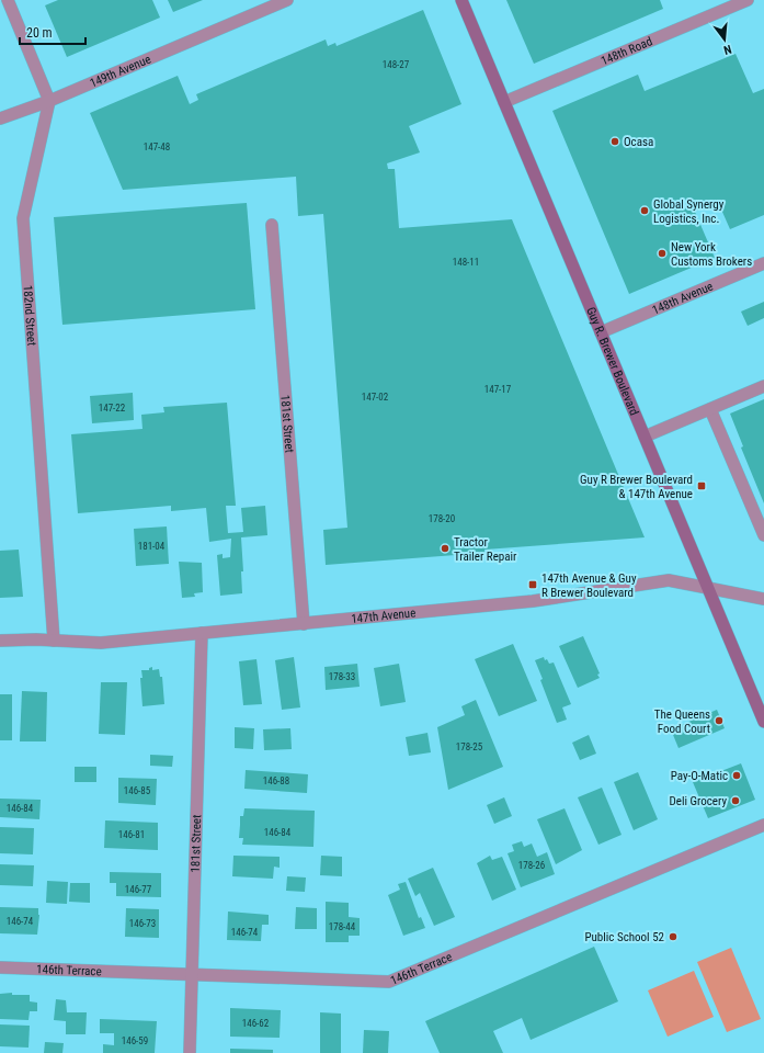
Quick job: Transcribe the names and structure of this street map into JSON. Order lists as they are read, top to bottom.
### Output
{
  "streets": {
    "main road": ["Guy R. Brewer Boulevard"],
    "street": [
      "148th Road",
      "149th Avenue",
      "148th Avenue",
      "182nd Street",
      "181st Street",
      "147th Avenue",
      "146th Terrace"
    ]
  },
  "crossings": [
    ["148th Road", "Guy R. Brewer Boulevard"],
    ["149th Avenue", "182nd Street"],
    ["148th Avenue", "Guy R. Brewer Boulevard"],
    ["182nd Street", "147th Avenue"],
    ["Guy R. Brewer Boulevard", "147th Avenue"],
    ["181st Street", "147th Avenue"],
    ["181st Street", "146th Terrace"]
  ],
  "places": {
    "other": [
      "Ocasa",
      "Global Synergy Logistics, Inc.",
      "New York Customs Brokers",
      "Tractor Trailer Repair",
      "The Queens Food Court",
      "Pay-O-Matic",
      "Deli Grocery",
      "Public School 52"
    ],
    "transit": ["Guy R Brewer Boulevard & 147th Avenue", "147th Avenue & Guy R Brewer Boulevard"]
  },
  "house_numbers": [
    "148-27",
    "147-48",
    "148-11",
    "147-17",
    "147-02",
    "147-22",
    "178-20",
    "181-04",
    "178-33",
    "178-25",
    "146-88",
    "146-85",
    "146-84",
    "146-84",
    "146-81",
    "178-26",
    "146-77",
    "146-74",
    "146-73",
    "178-44",
    "146-74",
    "146-62",
    "146-59"
  ],
  "scale_bar": "20 m",
  "north": "bottom"
}
